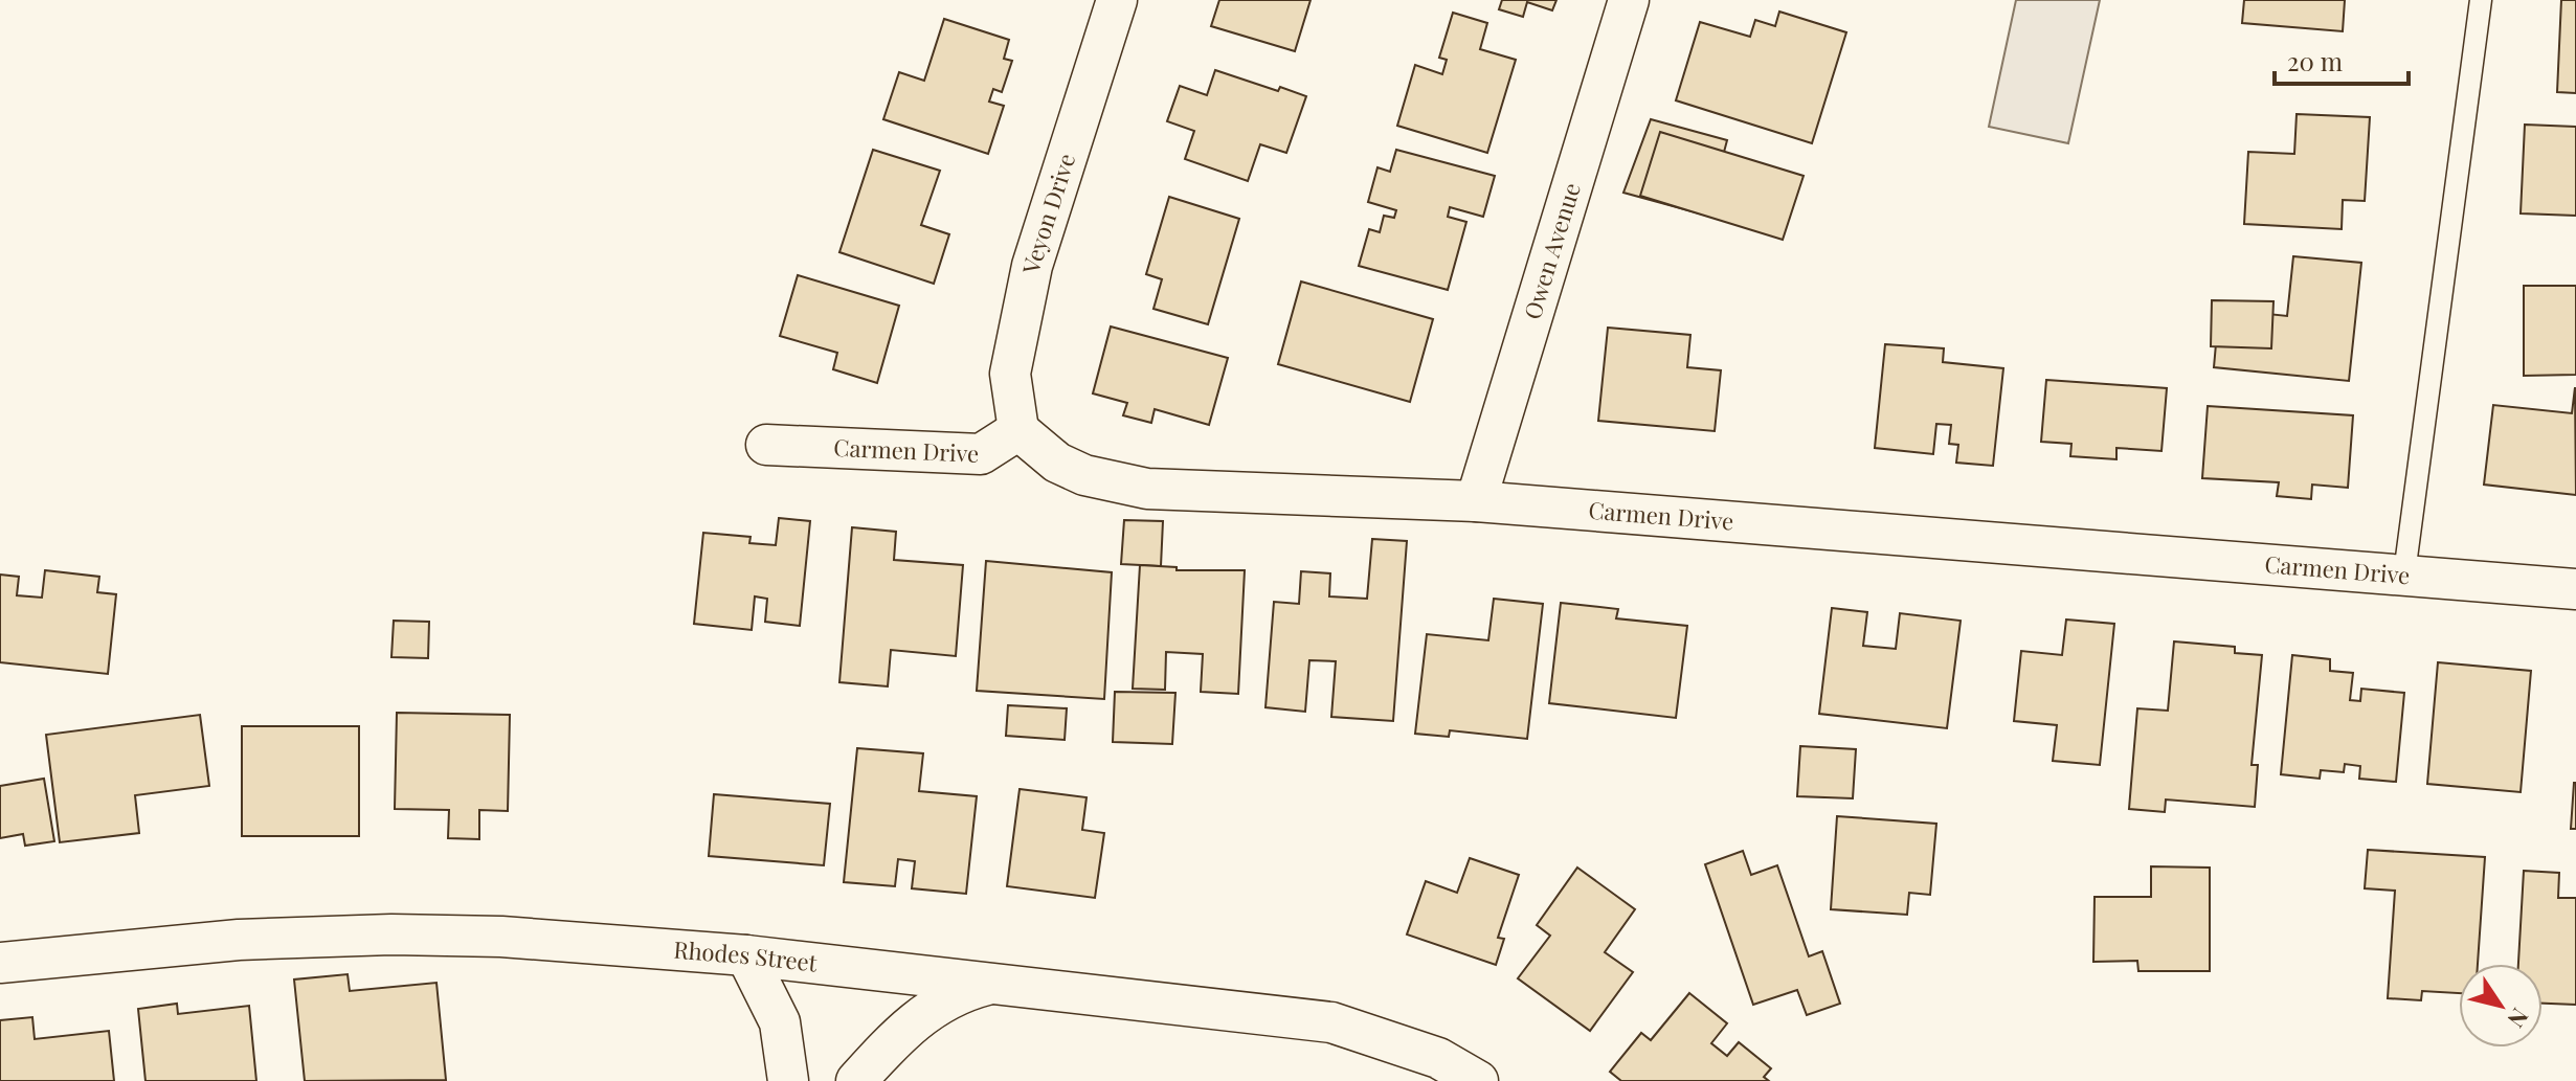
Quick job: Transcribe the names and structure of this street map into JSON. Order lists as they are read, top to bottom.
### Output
{
  "streets": {
    "street": [
      "Veyon Drive",
      "Owen Avenue",
      "Carmen Drive",
      "Rhodes Street"
    ]
  },
  "crossings": [
    ["Veyon Drive", "Carmen Drive"],
    ["Owen Avenue", "Carmen Drive"]
  ],
  "scale_bar": "20 m",
  "north": "bottom right"
}
